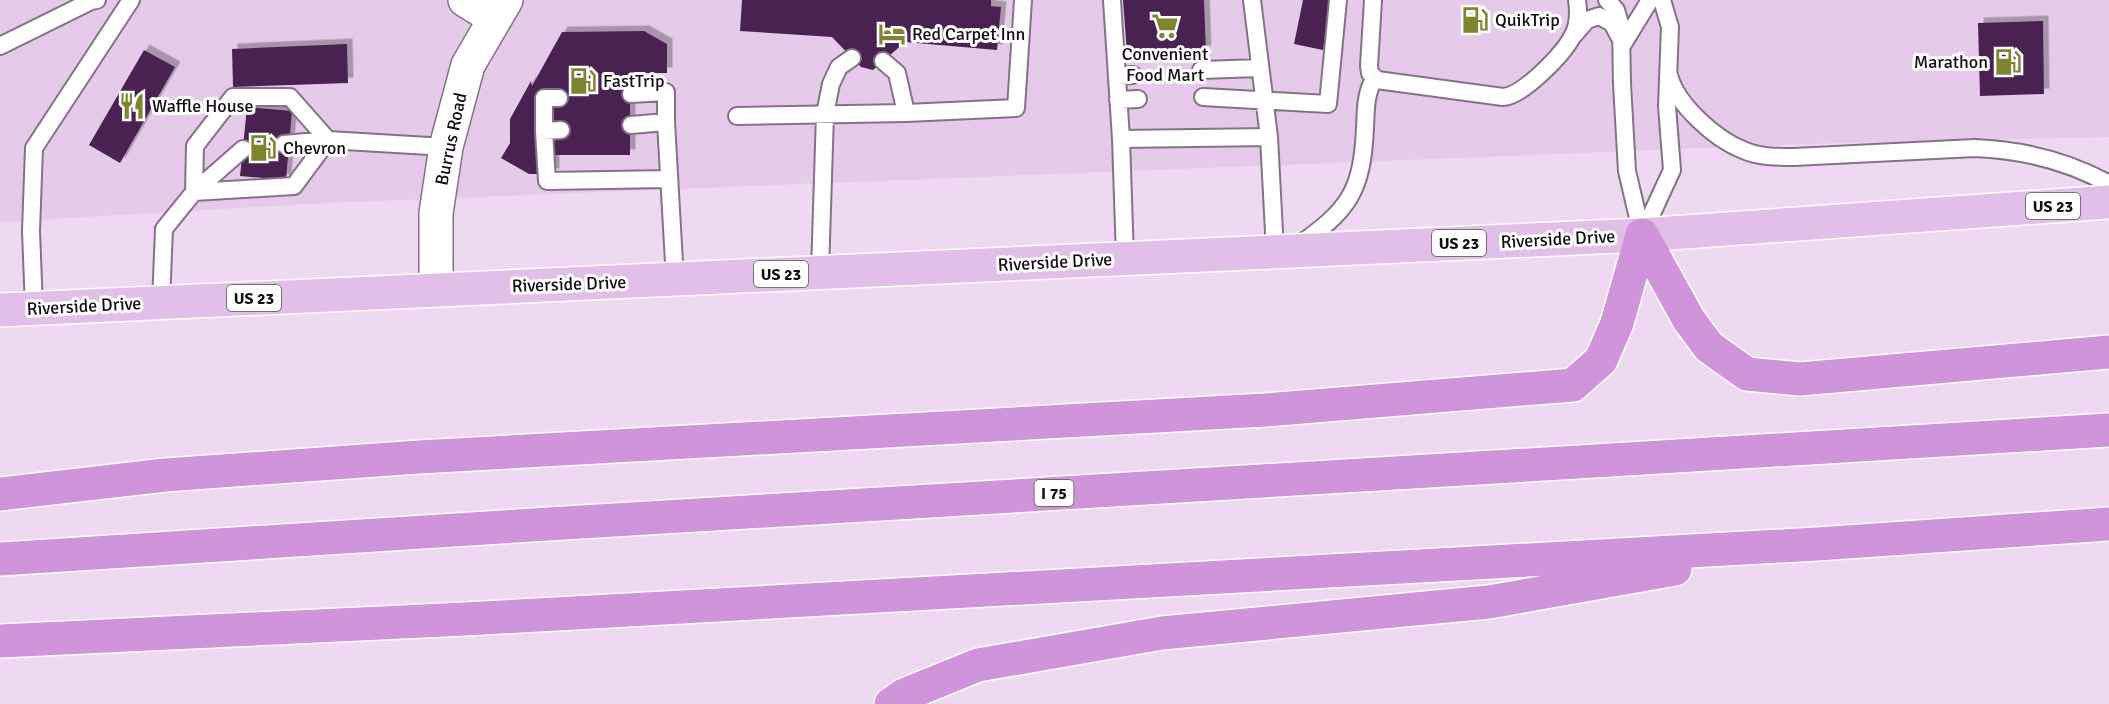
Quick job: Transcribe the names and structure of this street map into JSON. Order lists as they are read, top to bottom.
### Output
{
  "streets": {
    "highway": ["I 75"],
    "main road": ["US 23", "Riverside Drive"],
    "street": ["Burrus Road"]
  },
  "crossings": [
    ["Burrus Road", "Riverside Drive"]
  ],
  "places": {
    "fuel station": [
      "QuikTrip",
      "Marathon",
      "FastTrip",
      "Chevron"
    ],
    "supermarket": ["Convenient Food Mart"],
    "hotel": ["Red Carpet Inn"],
    "restaurant": ["Waffle House"]
  }
}
